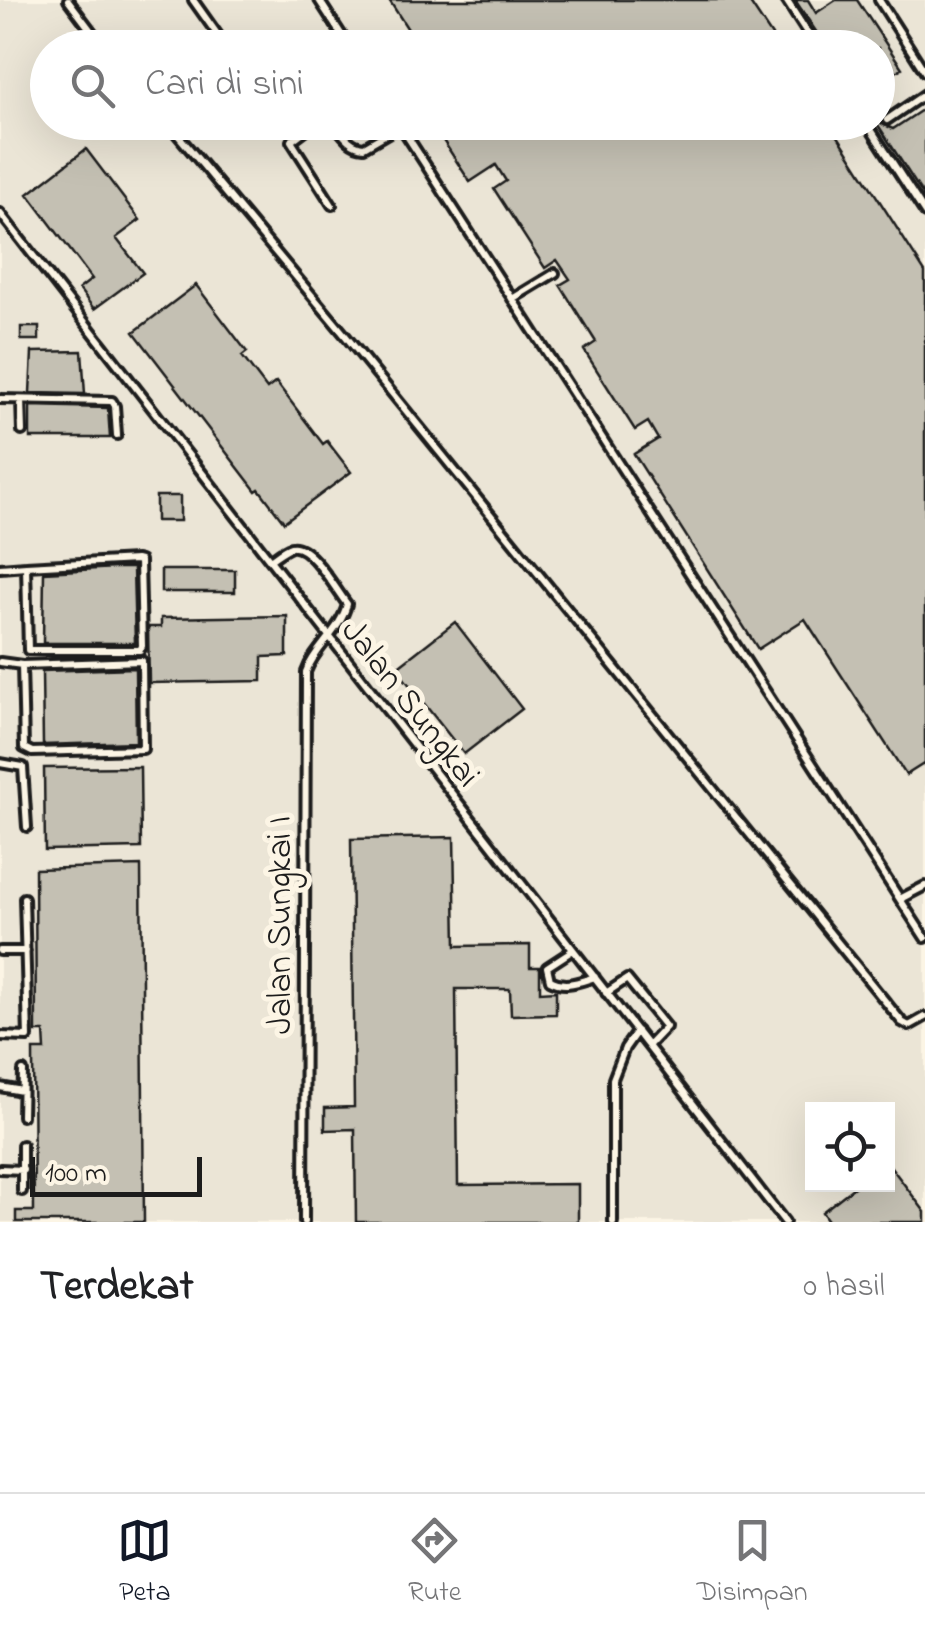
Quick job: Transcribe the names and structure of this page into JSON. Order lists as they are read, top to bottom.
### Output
{
  "streets": {
    "lane": ["Jalan Sungkai", "Jalan Sungkai I"]
  },
  "crossings": [
    ["Jalan Sungkai", "Jalan Sungkai I"]
  ],
  "scale_bar": "100 m",
  "page": {
    "search": "Cari di sini",
    "scale": "100 m",
    "heading": ["Terdekat", "0 hasil"],
    "nav": ["Peta", "Rute", "Disimpan"]
  }
}
